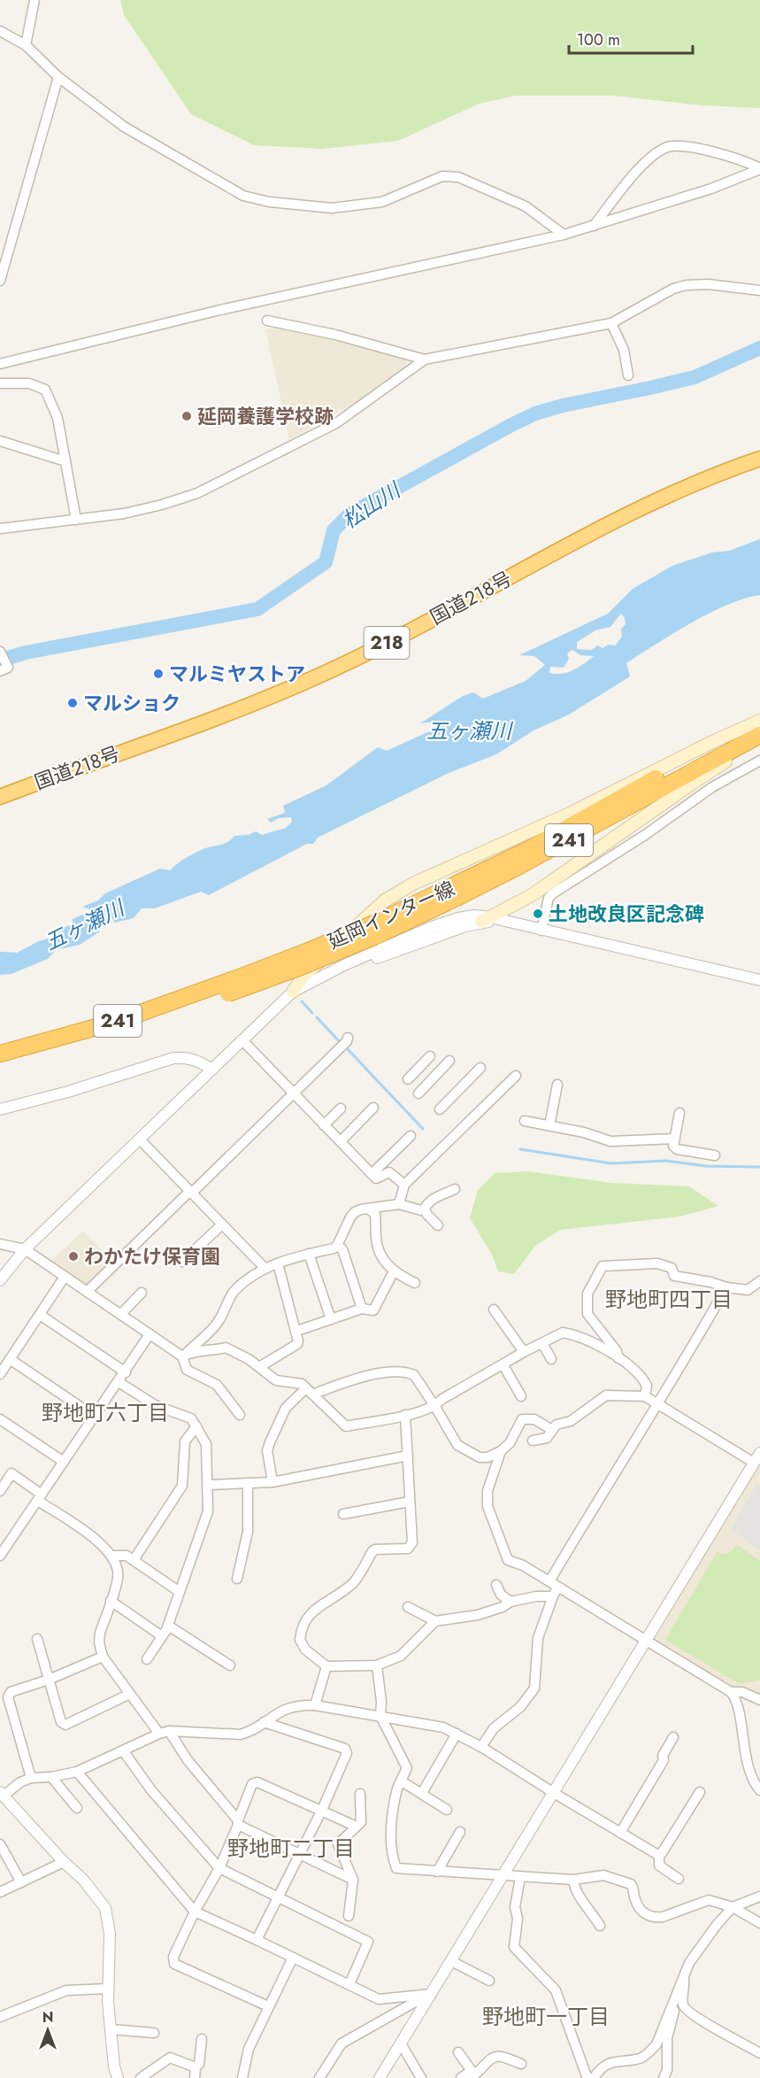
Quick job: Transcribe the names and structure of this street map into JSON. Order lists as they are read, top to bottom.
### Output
{
  "streets": {
    "highway": [
      "国道218号",
      "218",
      "241",
      "延岡インター線"
    ]
  },
  "crossings": [
    ["241", "延岡インター線"]
  ],
  "districts": [
    "野地町四丁目",
    "野地町六丁目",
    "野地町二丁目",
    "野地町一丁目"
  ],
  "water": ["松山川", "五ヶ瀬川"],
  "places": [
    "延岡養護学校跡",
    "マルミヤストア",
    "マルショク",
    "土地改良区記念碑",
    "わかたけ保育園"
  ],
  "scale_bar": "100 m",
  "north": "top"
}
